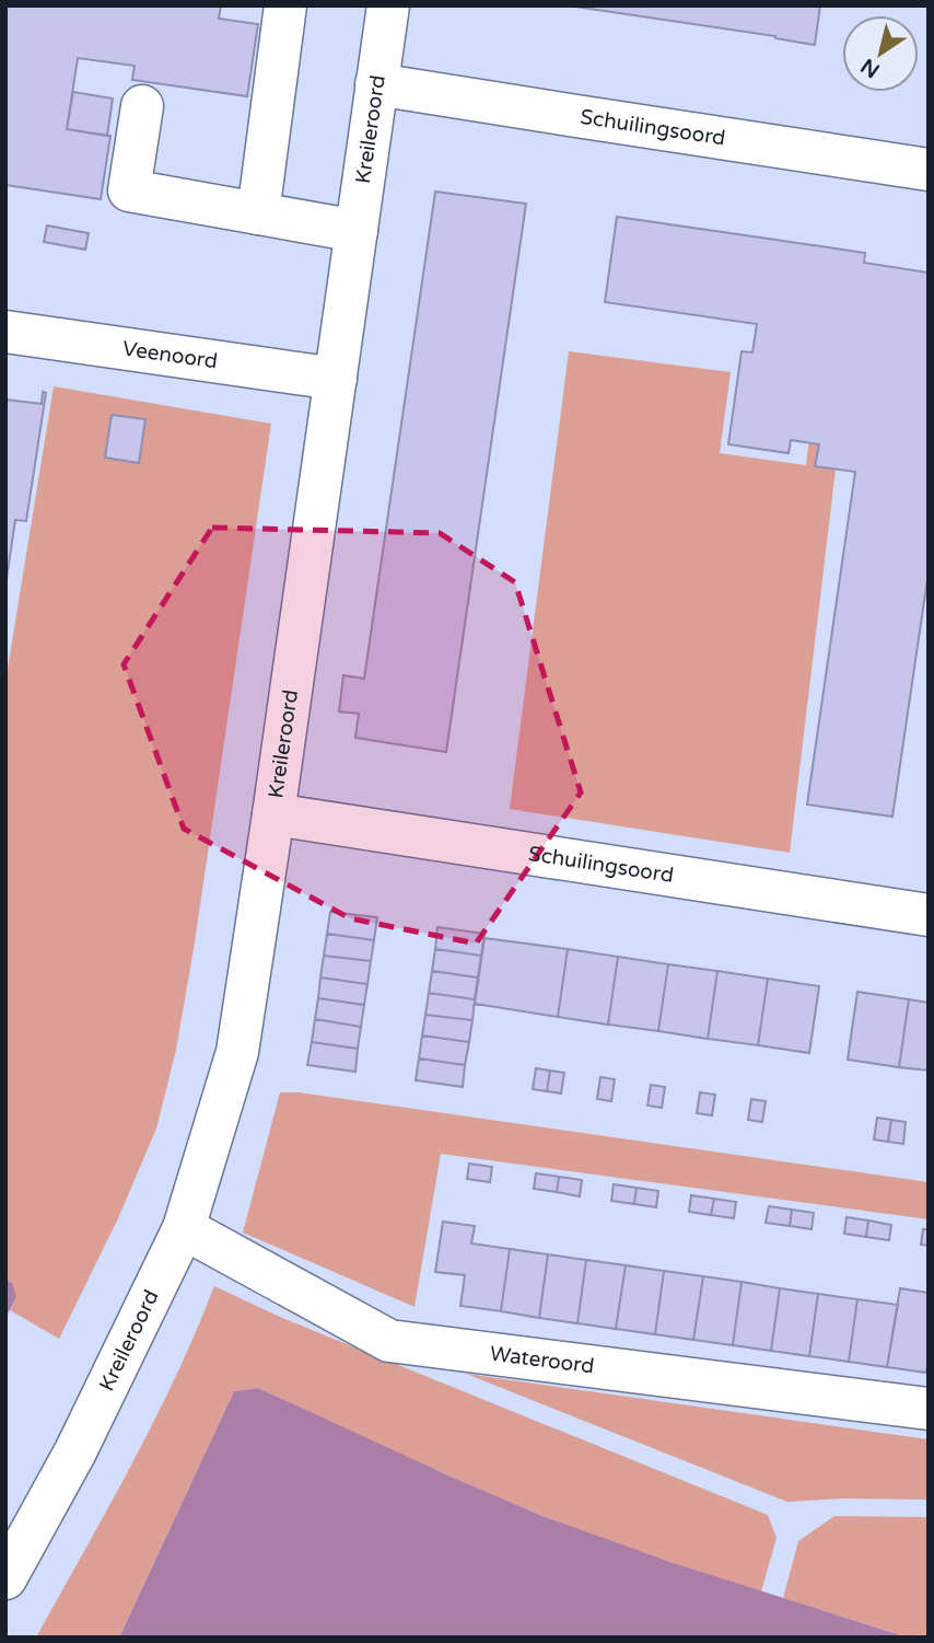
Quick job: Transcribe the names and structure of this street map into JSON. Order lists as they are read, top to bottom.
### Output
{
  "streets": {
    "street": [
      "Schuilingsoord",
      "Kreileroord",
      "Veenoord",
      "Wateroord"
    ]
  },
  "crossings": [
    ["Schuilingsoord", "Kreileroord"],
    ["Kreileroord", "Veenoord"],
    ["Kreileroord", "Wateroord"]
  ],
  "north": "bottom left"
}
